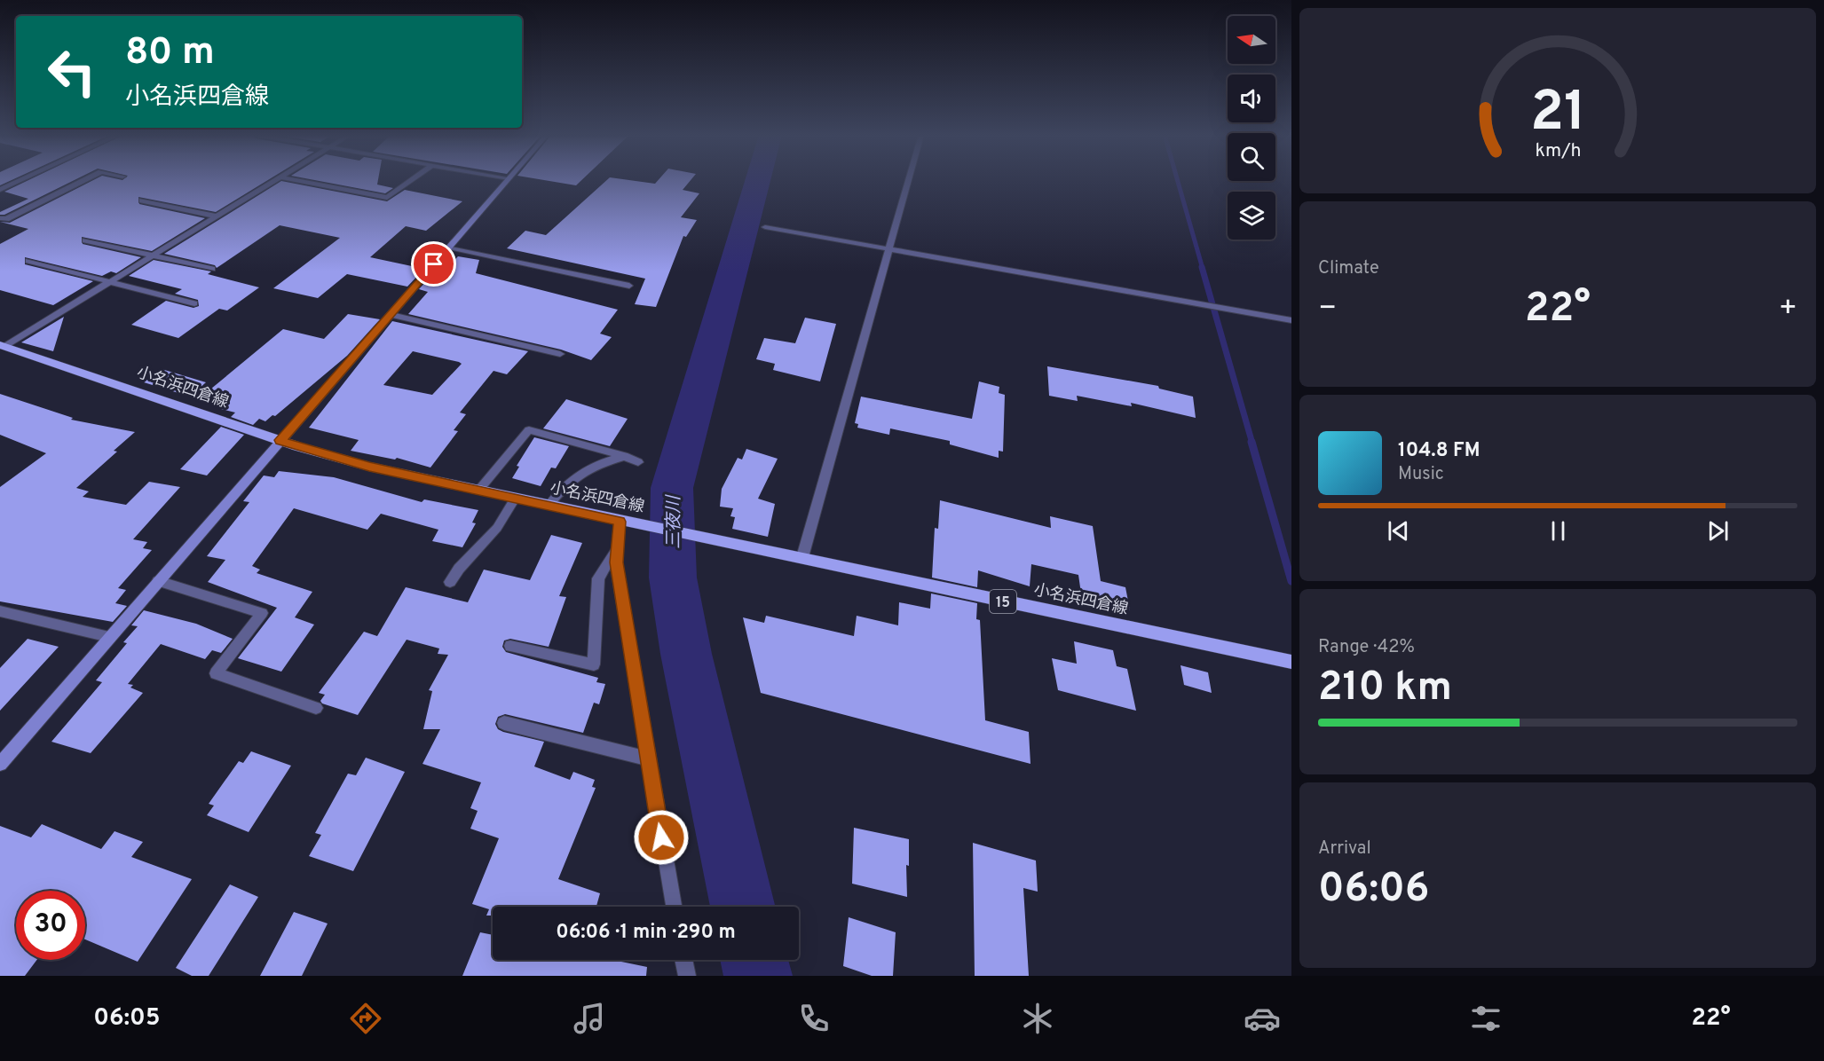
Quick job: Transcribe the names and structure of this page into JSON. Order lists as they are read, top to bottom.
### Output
{
  "streets": {
    "main road": ["小名浜四倉線", "15"]
  },
  "water": ["三夜川"],
  "north": "left",
  "page": {
    "turn": ["80 m", "小名浜四倉線"],
    "tile": [
      "Climate",
      ["Range · 42%", "210 km"],
      ["Arrival", "06:06"]
    ],
    "heat": ["−", "22°", "+"],
    "song": ["104.8 FM", "Music"],
    "limit": "30",
    "trip": "06:06 · 1 min · 290 m",
    "tabs": ["06:05", "22°"],
    "gauge": ["21", "km/h"]
  }
}
